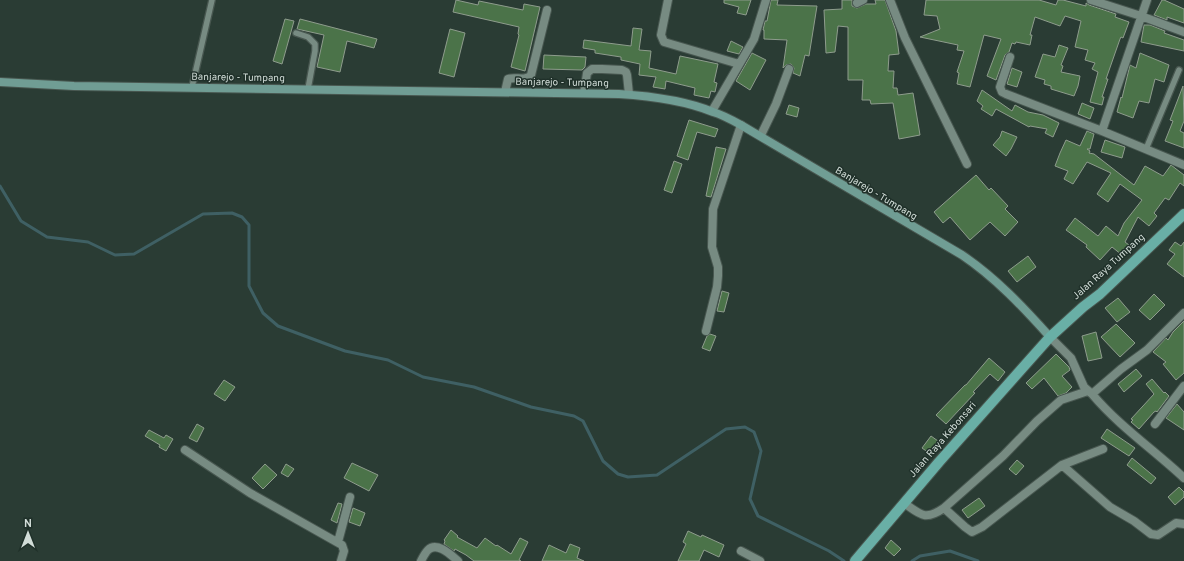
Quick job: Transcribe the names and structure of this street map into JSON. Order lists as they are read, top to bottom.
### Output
{
  "streets": {
    "main road": ["Banjarejo - Tumpang", "Jalan Raya Tumpang", "Jalan Raya Kebonsari"]
  },
  "crossings": [
    ["Banjarejo - Tumpang", "Jalan Raya Tumpang"],
    ["Banjarejo - Tumpang", "Jalan Raya Kebonsari"],
    ["Jalan Raya Tumpang", "Jalan Raya Kebonsari"]
  ],
  "north": "top"
}
